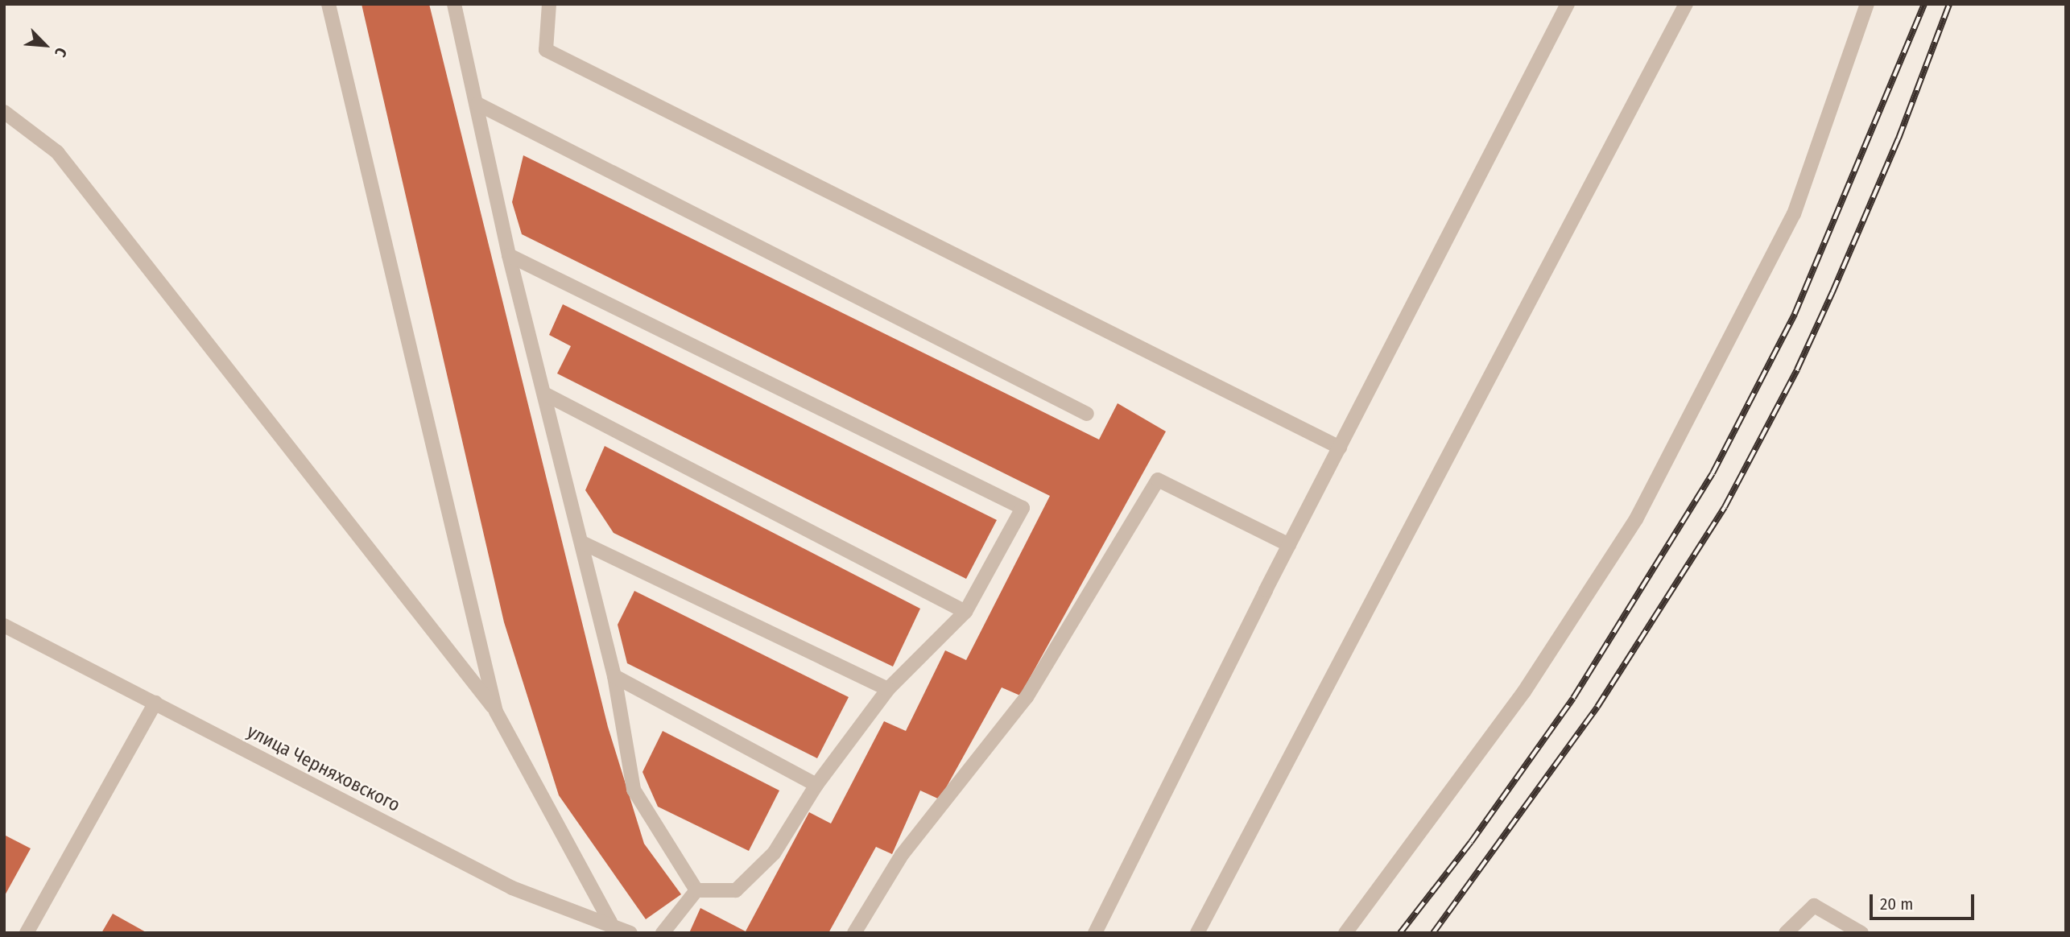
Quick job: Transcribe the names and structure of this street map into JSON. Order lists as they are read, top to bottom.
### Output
{
  "streets": {
    "street": ["улица Черняховского"]
  },
  "scale_bar": "20 m",
  "north": "bottom right"
}
